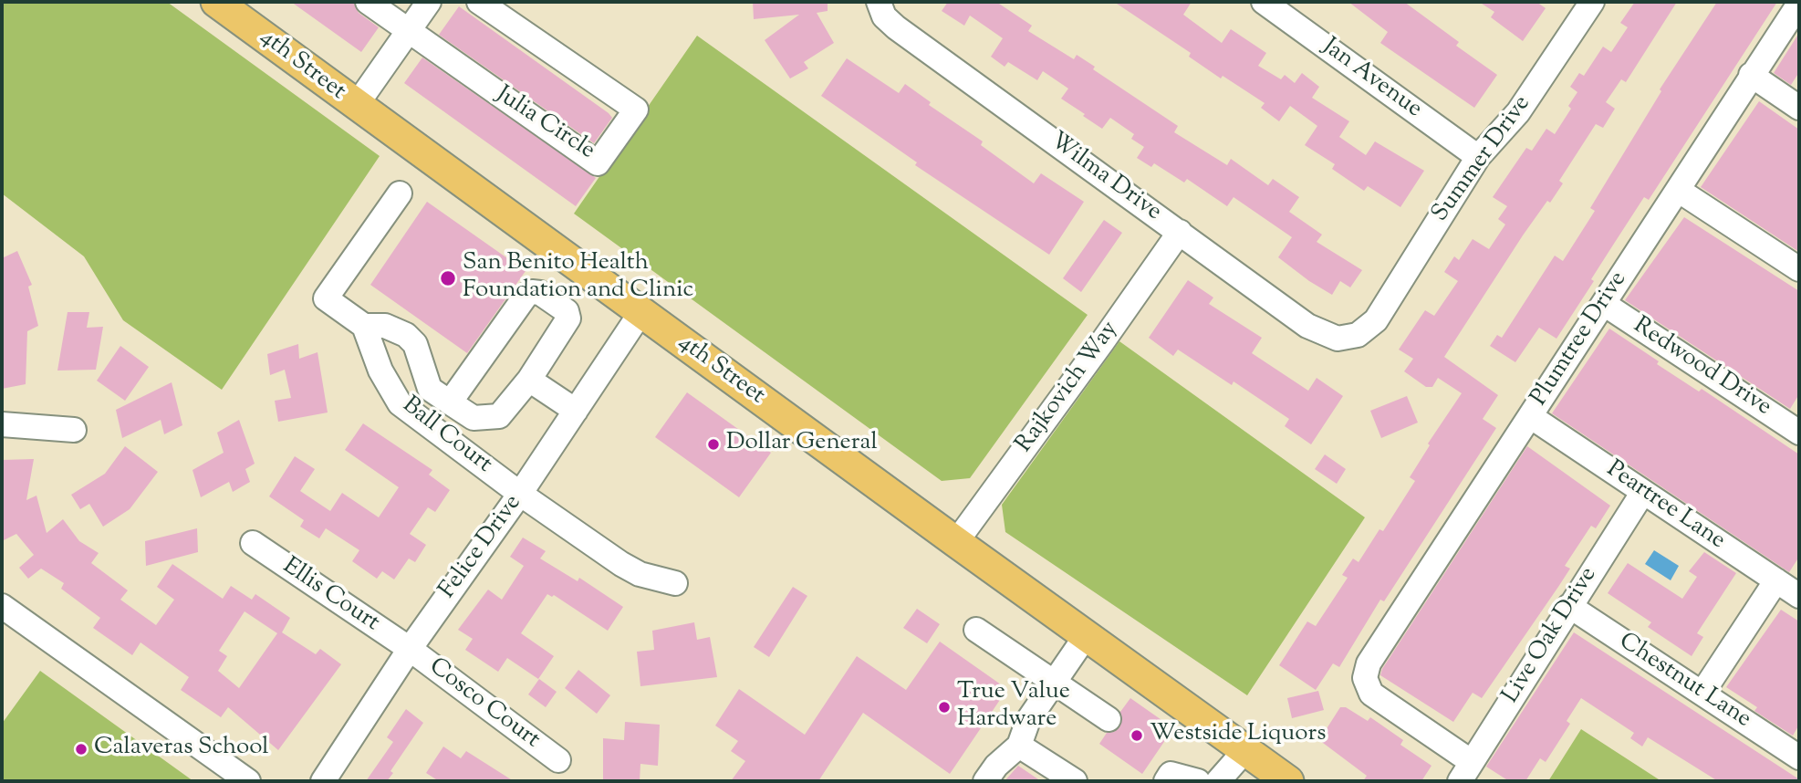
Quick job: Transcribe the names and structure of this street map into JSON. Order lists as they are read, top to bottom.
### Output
{
  "streets": {
    "main road": ["4th Street"],
    "street": [
      "Jan Avenue",
      "Julia Circle",
      "Summer Drive",
      "Wilma Drive",
      "Plumtree Drive",
      "Redwood Drive",
      "Rajkovich Way",
      "Ball Court",
      "Peartree Lane",
      "Felice Drive",
      "Ellis Court",
      "Live Oak Drive",
      "Chestnut Lane",
      "Cosco Court"
    ]
  },
  "crossings": [
    ["4th Street", "Rajkovich Way"],
    ["4th Street", "Felice Drive"],
    ["Jan Avenue", "Summer Drive"],
    ["Summer Drive", "Wilma Drive"],
    ["Wilma Drive", "Rajkovich Way"],
    ["Plumtree Drive", "Redwood Drive"],
    ["Plumtree Drive", "Peartree Lane"],
    ["Plumtree Drive", "Live Oak Drive"],
    ["Ball Court", "Felice Drive"],
    ["Peartree Lane", "Live Oak Drive"],
    ["Felice Drive", "Ellis Court"],
    ["Felice Drive", "Cosco Court"],
    ["Ellis Court", "Cosco Court"],
    ["Live Oak Drive", "Chestnut Lane"]
  ],
  "places": [
    "San Benito Health Foundation and Clinic",
    "Dollar General",
    "True Value Hardware",
    "Westside Liquors",
    "Calaveras School"
  ]
}
